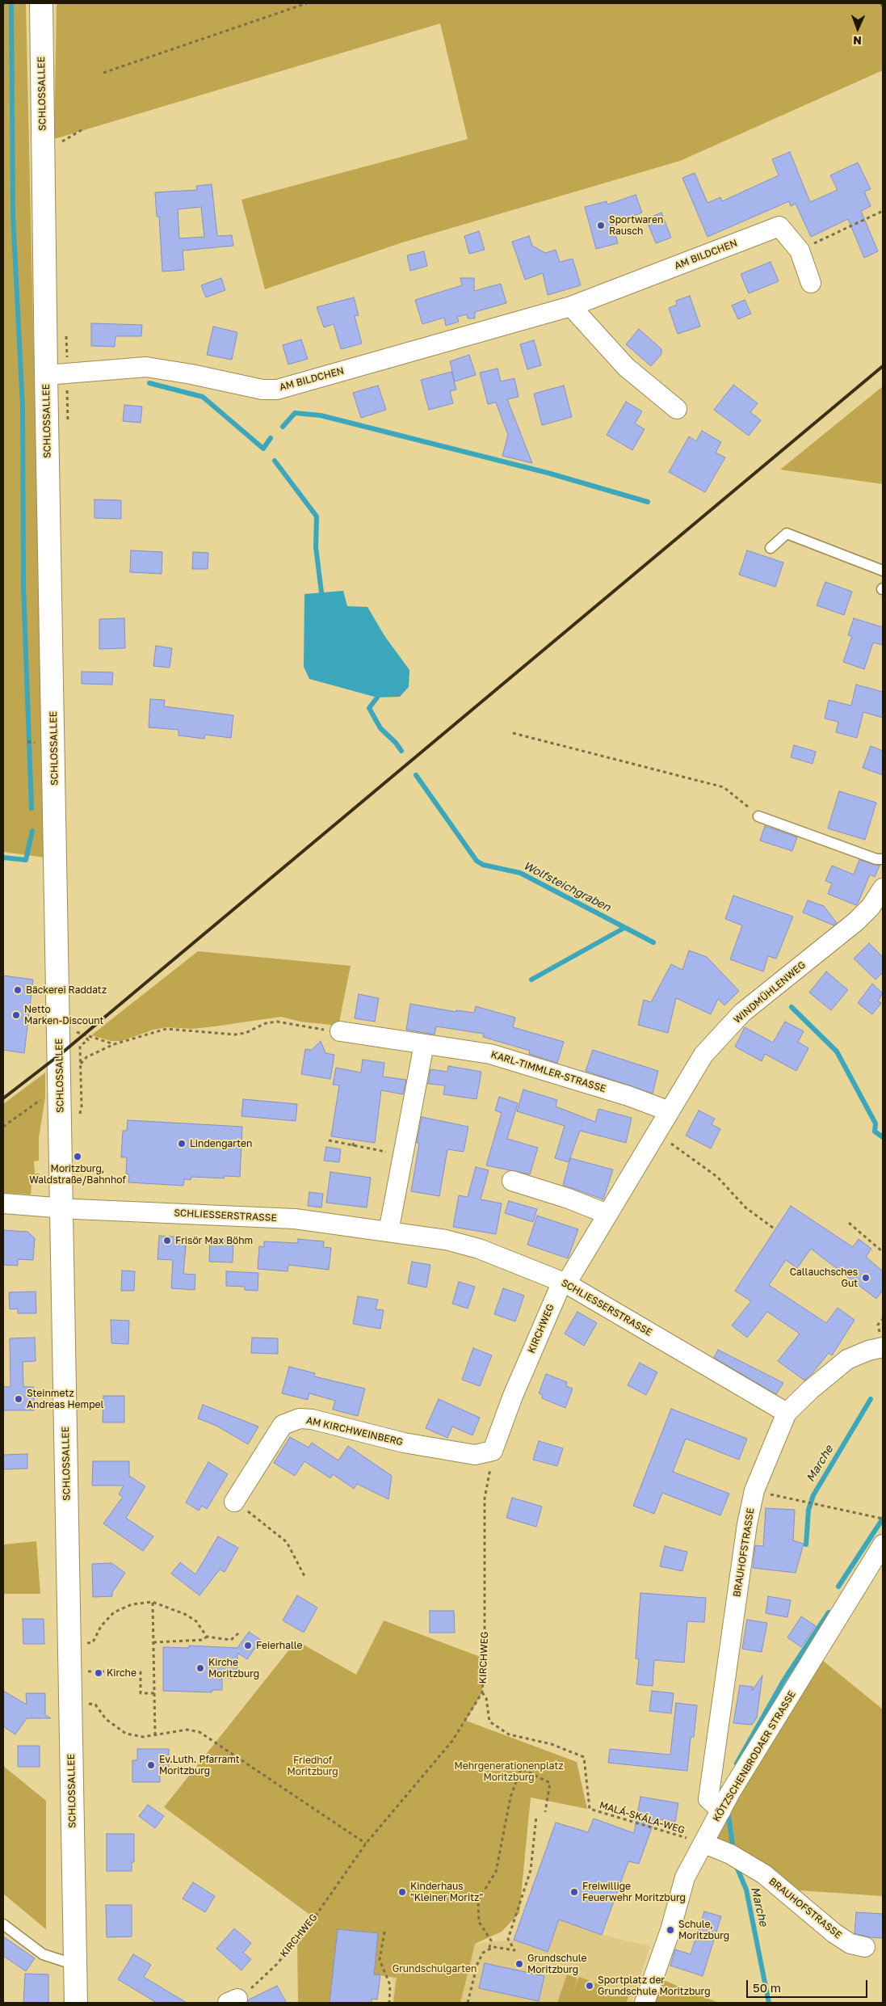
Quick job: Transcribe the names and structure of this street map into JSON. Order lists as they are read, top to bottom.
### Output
{
  "streets": {
    "main road": ["SCHLOSSALLEE"],
    "street": [
      "AM BILDCHEN",
      "WINDMÜHLENWEG",
      "KARL-TIMMLER-STRASSE",
      "SCHLIESSERSTRASSE",
      "KIRCHWEG",
      "AM KIRCHWEINBERG",
      "BRAUHOFSTRASSE",
      "KÖTZSCHENBRODAER STRASSE"
    ],
    "path": ["MALÁ-SKÁLA-WEG"]
  },
  "crossings": [
    ["SCHLOSSALLEE", "AM BILDCHEN"],
    ["SCHLOSSALLEE", "SCHLIESSERSTRASSE"],
    ["WINDMÜHLENWEG", "KARL-TIMMLER-STRASSE"],
    ["WINDMÜHLENWEG", "SCHLIESSERSTRASSE"],
    ["WINDMÜHLENWEG", "KIRCHWEG"],
    ["SCHLIESSERSTRASSE", "KIRCHWEG"],
    ["SCHLIESSERSTRASSE", "BRAUHOFSTRASSE"],
    ["KIRCHWEG", "AM KIRCHWEINBERG"],
    ["KIRCHWEG", "MALÁ-SKÁLA-WEG"],
    ["BRAUHOFSTRASSE", "KÖTZSCHENBRODAER STRASSE"],
    ["BRAUHOFSTRASSE", "MALÁ-SKÁLA-WEG"],
    ["KÖTZSCHENBRODAER STRASSE", "MALÁ-SKÁLA-WEG"]
  ],
  "water": ["Wolfsteichgraben", "Marche"],
  "parks": ["Friedhof Moritzburg", "Mehrgenerationenplatz Moritzburg", "Grundschulgarten"],
  "places": [
    "Sportwaren Rausch",
    "Bäckerei Raddatz",
    "Netto Marken-Discount",
    "Lindengarten",
    "Moritzburg, Waldstraße/Bahnhof",
    "Frisör Max Böhm",
    "Callauchsches Gut",
    "Steinmetz Andreas Hempel",
    "Feierhalle",
    "Kirche Moritzburg",
    "Kirche",
    "Ev.Luth. Pfarramt Moritzburg",
    "Kinderhaus \"Kleiner Moritz\"",
    "Freiwillige Feuerwehr Moritzburg",
    "Schule, Moritzburg",
    "Grundschule Moritzburg",
    "Sportplatz der Grundschule Moritzburg"
  ],
  "scale_bar": "50 m",
  "north": "bottom"
}
